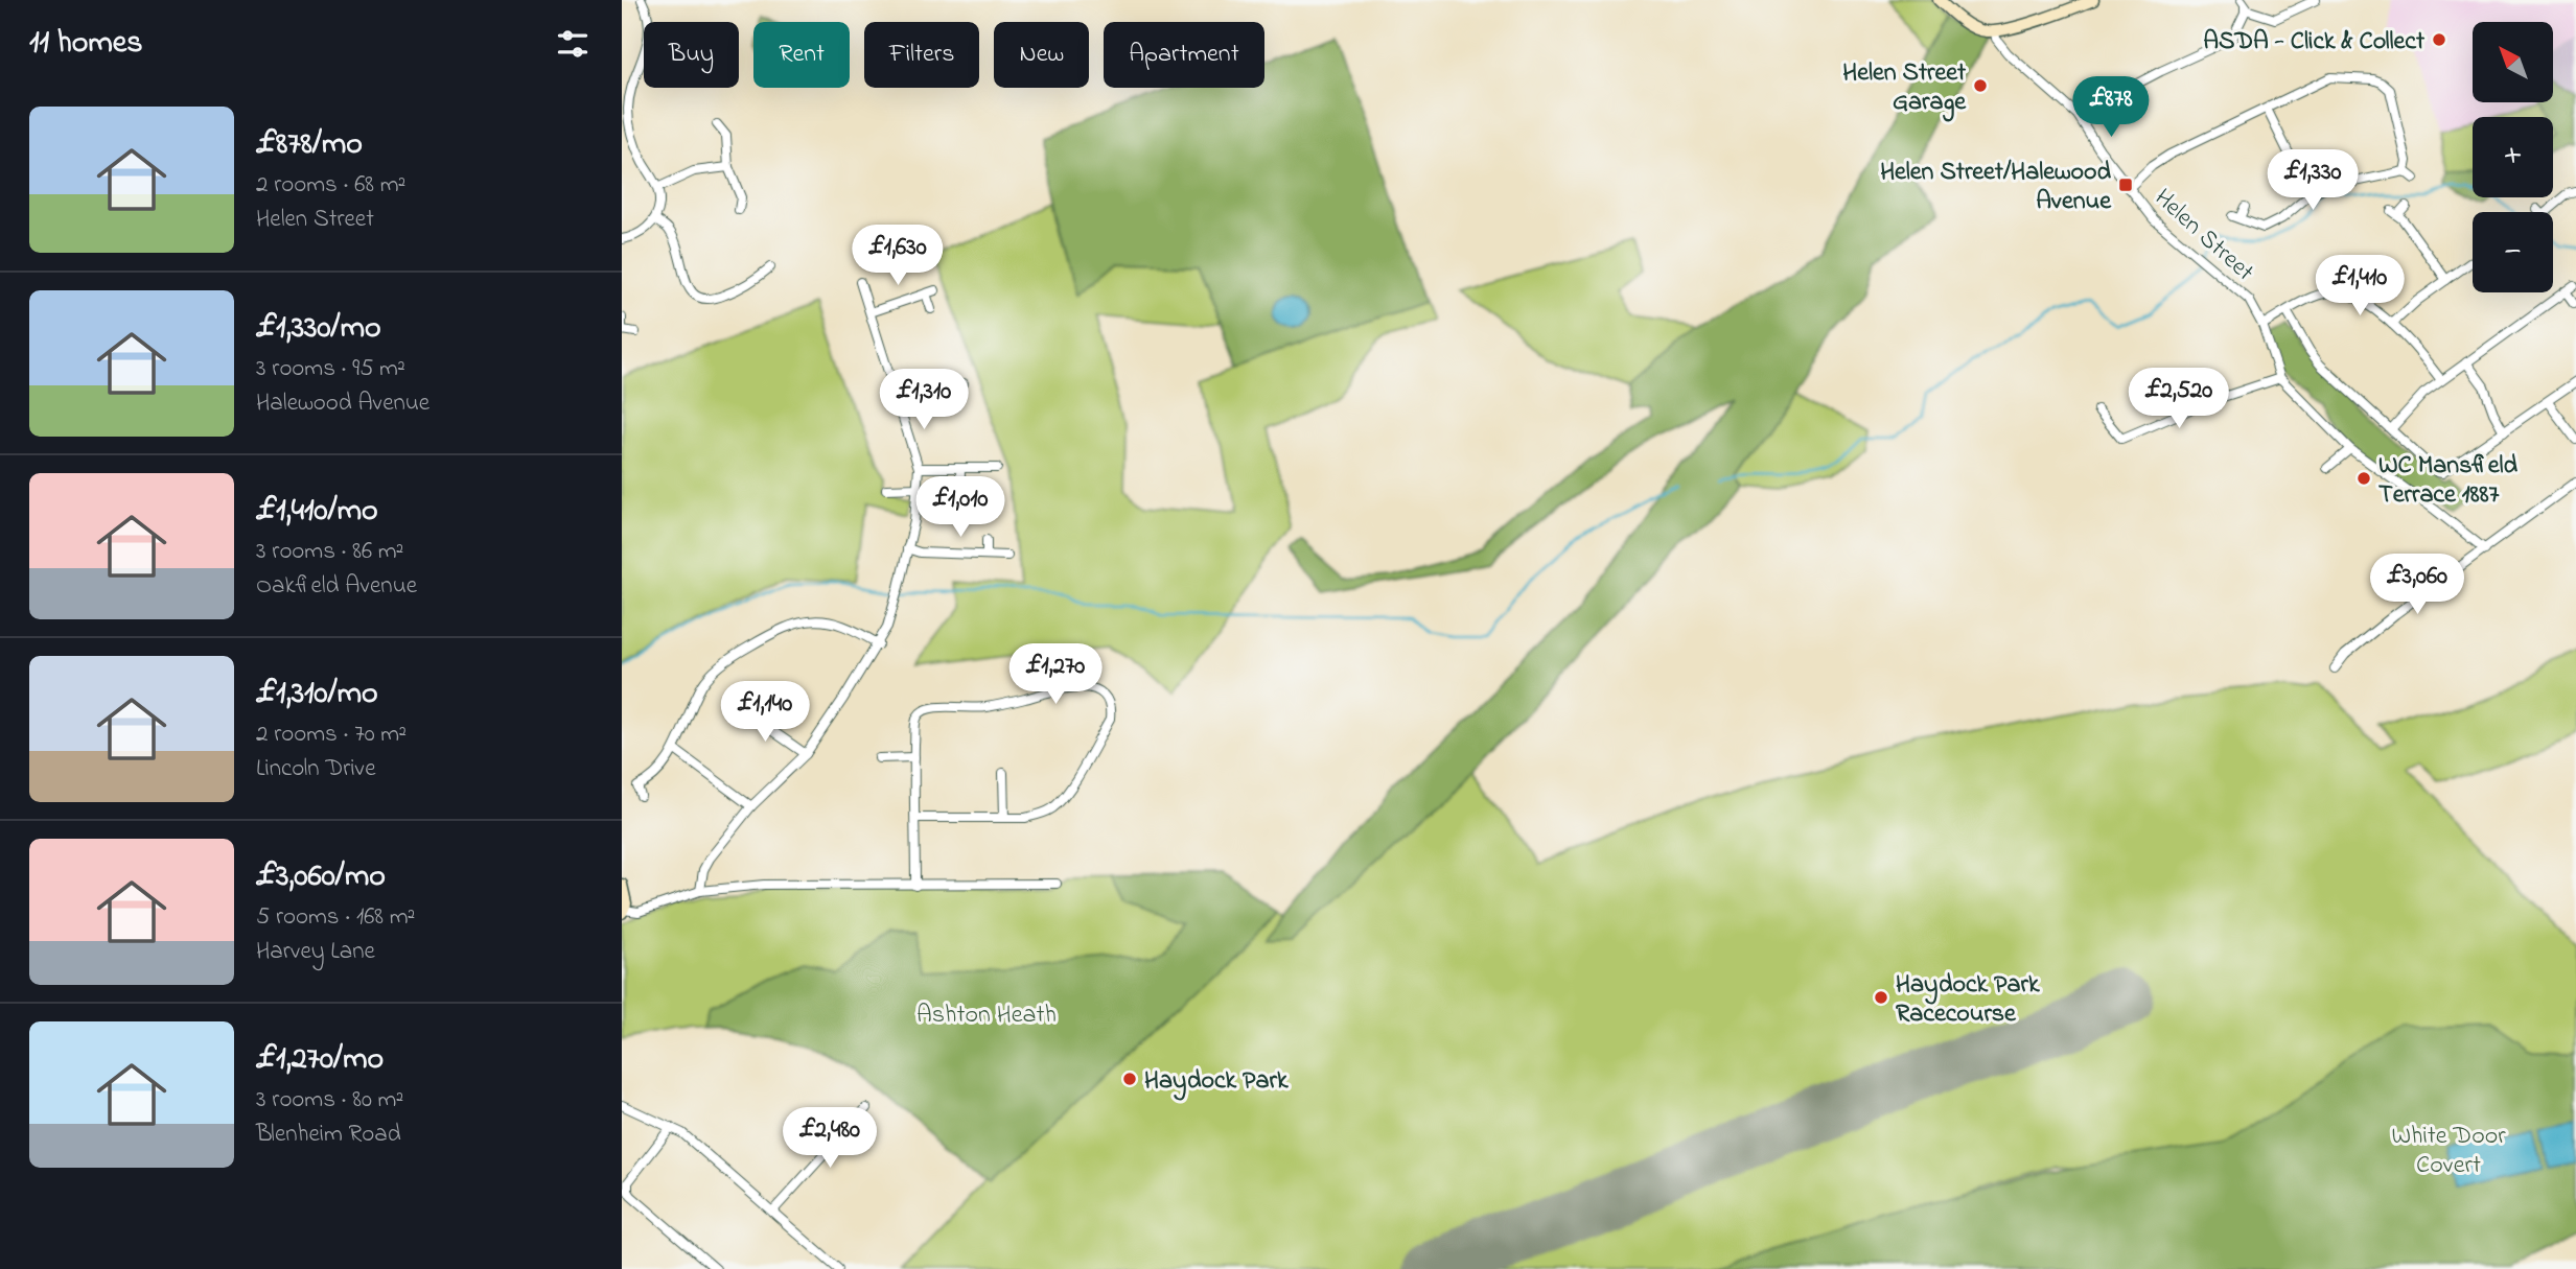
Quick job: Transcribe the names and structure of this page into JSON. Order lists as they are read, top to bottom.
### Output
{
  "streets": {
    "street": ["Helen Street"]
  },
  "parks": ["Ashton Heath", "White Door Covert"],
  "places": {
    "other": [
      "ASDA - Click & Collect",
      "Helen Street Garage",
      "WC Mansfield Terrace 1887",
      "Haydock Park Racecourse",
      "Haydock Park"
    ],
    "transit": ["Helen Street/Halewood Avenue"]
  },
  "north": "top left",
  "page": {
    "heading": "11 homes",
    "map_buttons": ["+", "−"],
    "chip": [
      "Buy",
      "Rent",
      "Filters",
      "New",
      "Apartment"
    ],
    "price": [
      "£878",
      "£1,330",
      "£1,630",
      "£1,410",
      "£2,520",
      "£1,310",
      "£1,010",
      "£3,060",
      "£1,270",
      "£1,140",
      "£2,480"
    ],
    "list": [
      {
        "name": "£878/mo",
        "note": "2 rooms · 68 m² · Helen Street"
      },
      {
        "name": "£1,330/mo",
        "note": "3 rooms · 95 m² · Halewood Avenue"
      },
      {
        "name": "£1,410/mo",
        "note": "3 rooms · 86 m² · Oakfield Avenue"
      },
      {
        "name": "£1,310/mo",
        "note": "2 rooms · 70 m² · Lincoln Drive"
      },
      {
        "name": "£3,060/mo",
        "note": "5 rooms · 168 m² · Harvey Lane"
      },
      {
        "name": "£1,270/mo",
        "note": "3 rooms · 80 m² · Blenheim Road"
      }
    ]
  }
}
